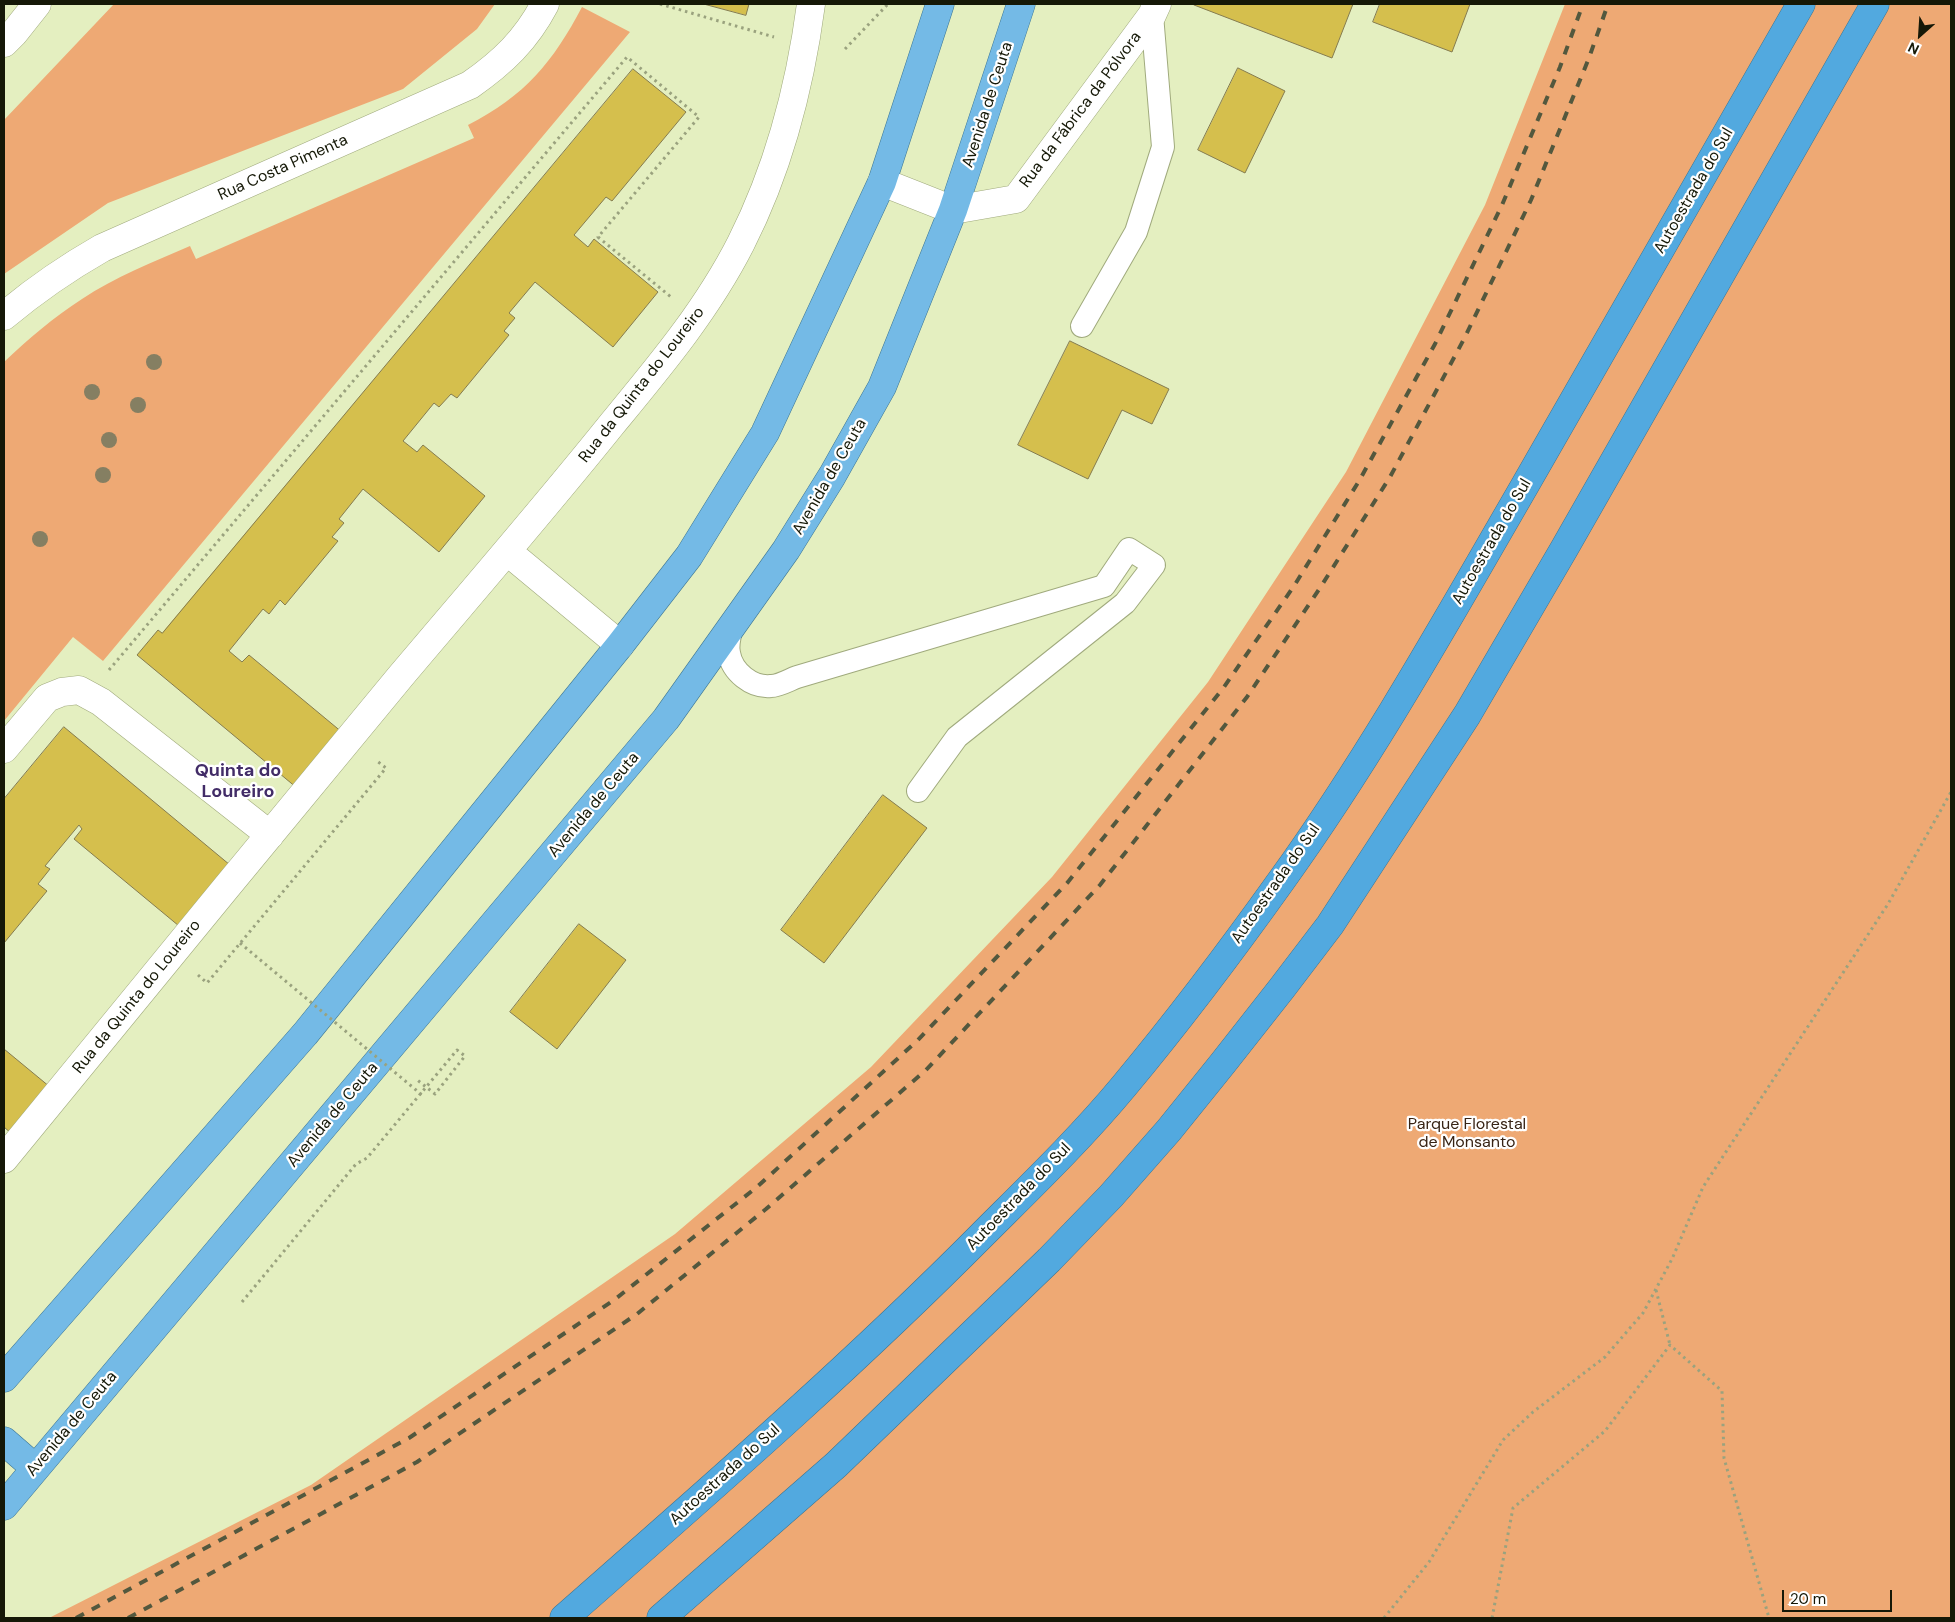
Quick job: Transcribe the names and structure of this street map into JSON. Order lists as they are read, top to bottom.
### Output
{
  "streets": {
    "highway": ["Avenida de Ceuta", "Autoestrada do Sul"],
    "street": ["Rua da Fábrica da Pólvora", "Rua Costa Pimenta", "Rua da Quinta do Loureiro"]
  },
  "crossings": [
    ["Avenida de Ceuta", "Rua da Fábrica da Pólvora"]
  ],
  "districts": ["Quinta do Loureiro"],
  "parks": ["Parque Florestal de Monsanto"],
  "scale_bar": "20 m",
  "north": "bottom left"
}
